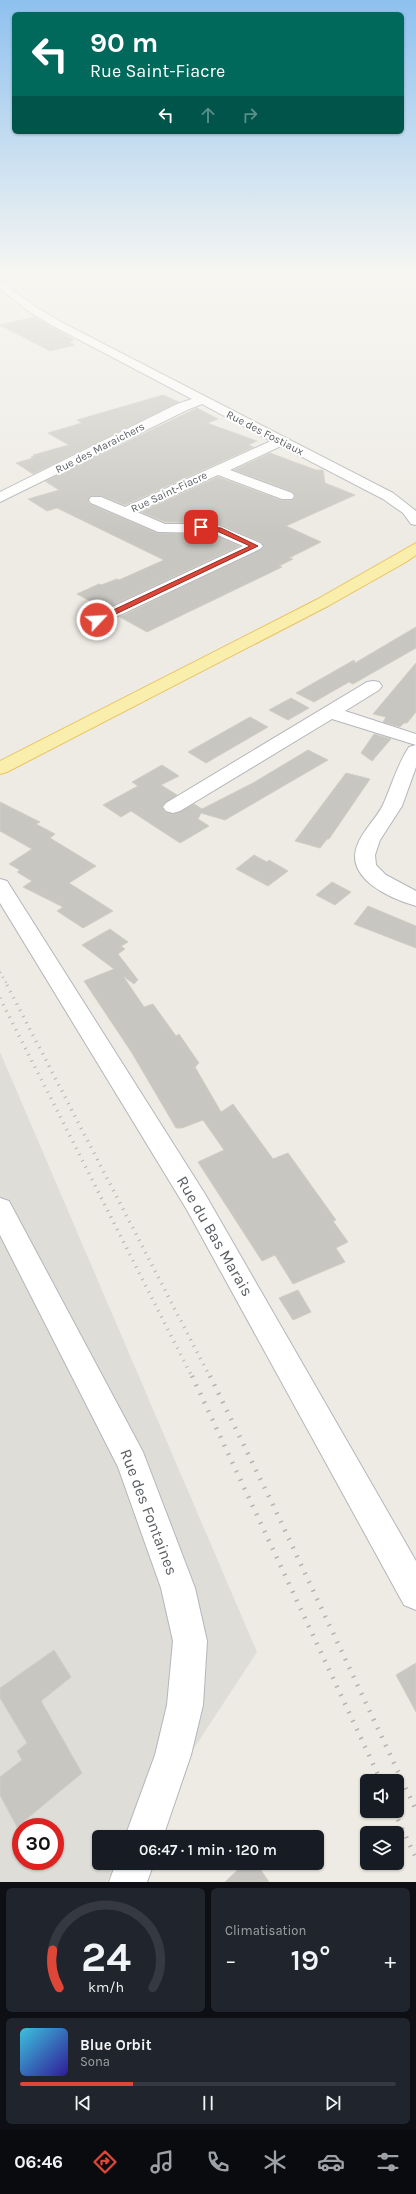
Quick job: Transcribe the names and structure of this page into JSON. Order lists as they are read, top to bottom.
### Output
{
  "streets": {
    "street": [
      "Rue des Fostiaux",
      "Rue des Maraichers",
      "Rue Saint-Fiacre",
      "Rue du Bas Marais",
      "Rue des Fontaines"
    ]
  },
  "crossings": [
    ["Rue des Fostiaux", "Rue des Maraichers"],
    ["Rue des Fostiaux", "Rue Saint-Fiacre"]
  ],
  "page": {
    "turn": ["90 m", "Rue Saint-Fiacre"],
    "limit": "30",
    "trip": "06:47 · 1 min · 120 m",
    "tile": "Climatisation",
    "heat": ["−", "19°", "+"],
    "song": ["Blue Orbit", "Sona"],
    "tabs": "06:46",
    "gauge": ["24", "km/h"]
  }
}
